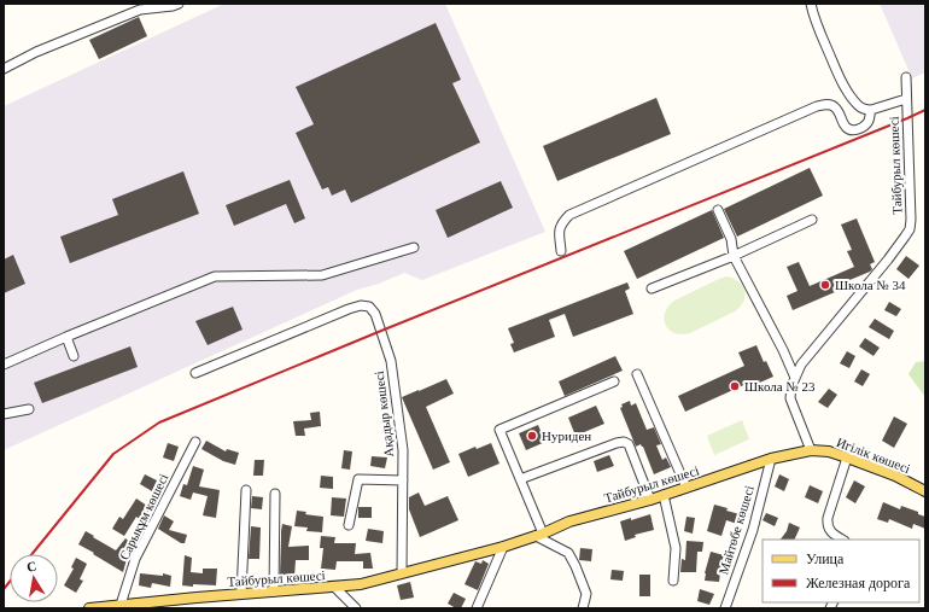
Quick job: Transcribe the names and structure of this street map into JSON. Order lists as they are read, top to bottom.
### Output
{
  "streets": {
    "main road": ["Тайбурыл көшесі", "Игілік көшесі"],
    "street": ["Ақадыр көшесі", "Сарықұм көшесі", "Майтөбе көшесі"]
  },
  "crossings": [
    ["Тайбурыл көшесі", "Ақадыр көшесі"],
    ["Тайбурыл көшесі", "Игілік көшесі"],
    ["Тайбурыл көшесі", "Сарықұм көшесі"],
    ["Тайбурыл көшесі", "Майтөбе көшесі"]
  ],
  "places": ["Школа № 34", "Школа № 23", "Нуриден"],
  "legend": ["Улица", "Железная дорога"],
  "north": "top"
}
